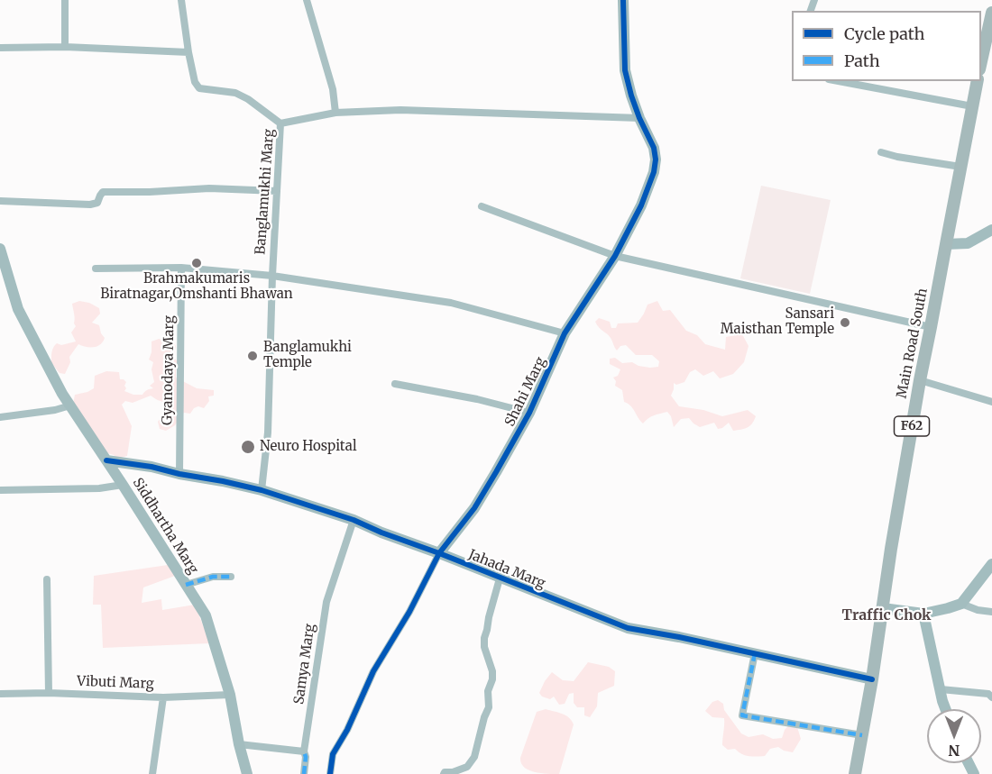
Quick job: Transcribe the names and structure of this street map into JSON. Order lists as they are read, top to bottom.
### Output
{
  "streets": {
    "main road": ["Main Road South", "F62"],
    "street": [
      "Banglamukhi Marg",
      "Gyanodaya Marg",
      "Shahi Marg",
      "Siddhartha Marg",
      "Jahada Marg",
      "Samya Marg",
      "Vibuti Marg"
    ]
  },
  "crossings": [
    ["Banglamukhi Marg", "Shahi Marg"],
    ["Banglamukhi Marg", "Jahada Marg"],
    ["Main Road South", "Jahada Marg"],
    ["Gyanodaya Marg", "Jahada Marg"],
    ["Shahi Marg", "Jahada Marg"],
    ["Siddhartha Marg", "Jahada Marg"],
    ["Siddhartha Marg", "Vibuti Marg"],
    ["Jahada Marg", "Samya Marg"]
  ],
  "districts": ["Traffic Chok"],
  "places": [
    "Brahmakumaris Biratnagar,Omshanti Bhawan",
    "Sansari Maisthan Temple",
    "Banglamukhi Temple",
    "Neuro Hospital"
  ],
  "legend": ["Cycle path", "Path"],
  "north": "bottom"
}
